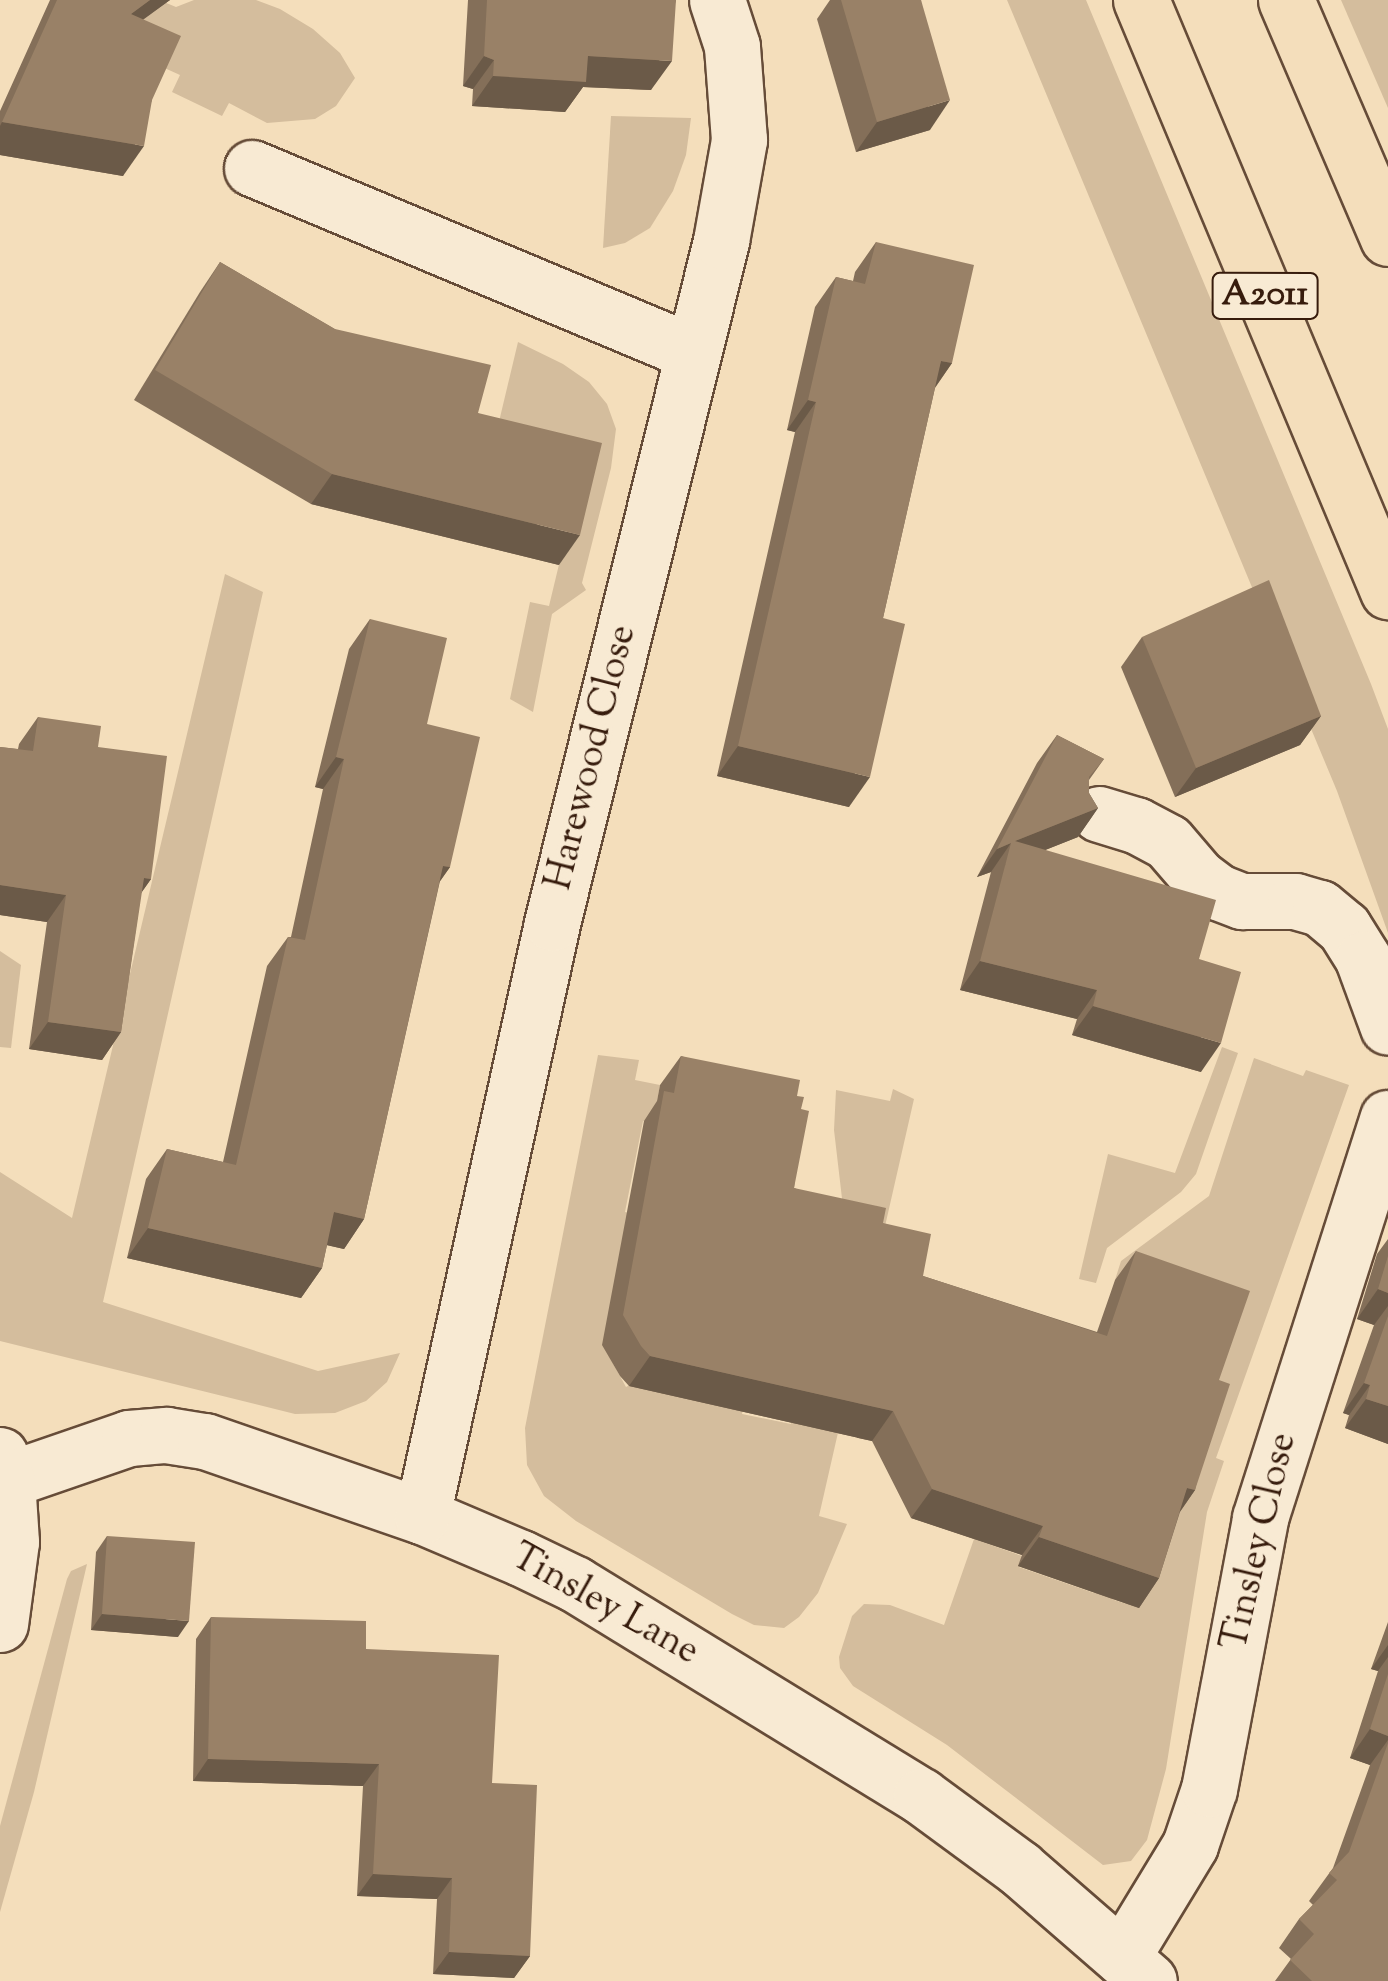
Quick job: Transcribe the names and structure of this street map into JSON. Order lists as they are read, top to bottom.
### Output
{
  "streets": {
    "main road": ["A2011"],
    "street": ["Harewood Close", "Tinsley Close", "Tinsley Lane"]
  },
  "crossings": [
    ["Harewood Close", "Tinsley Lane"],
    ["Tinsley Close", "Tinsley Lane"]
  ]
}
